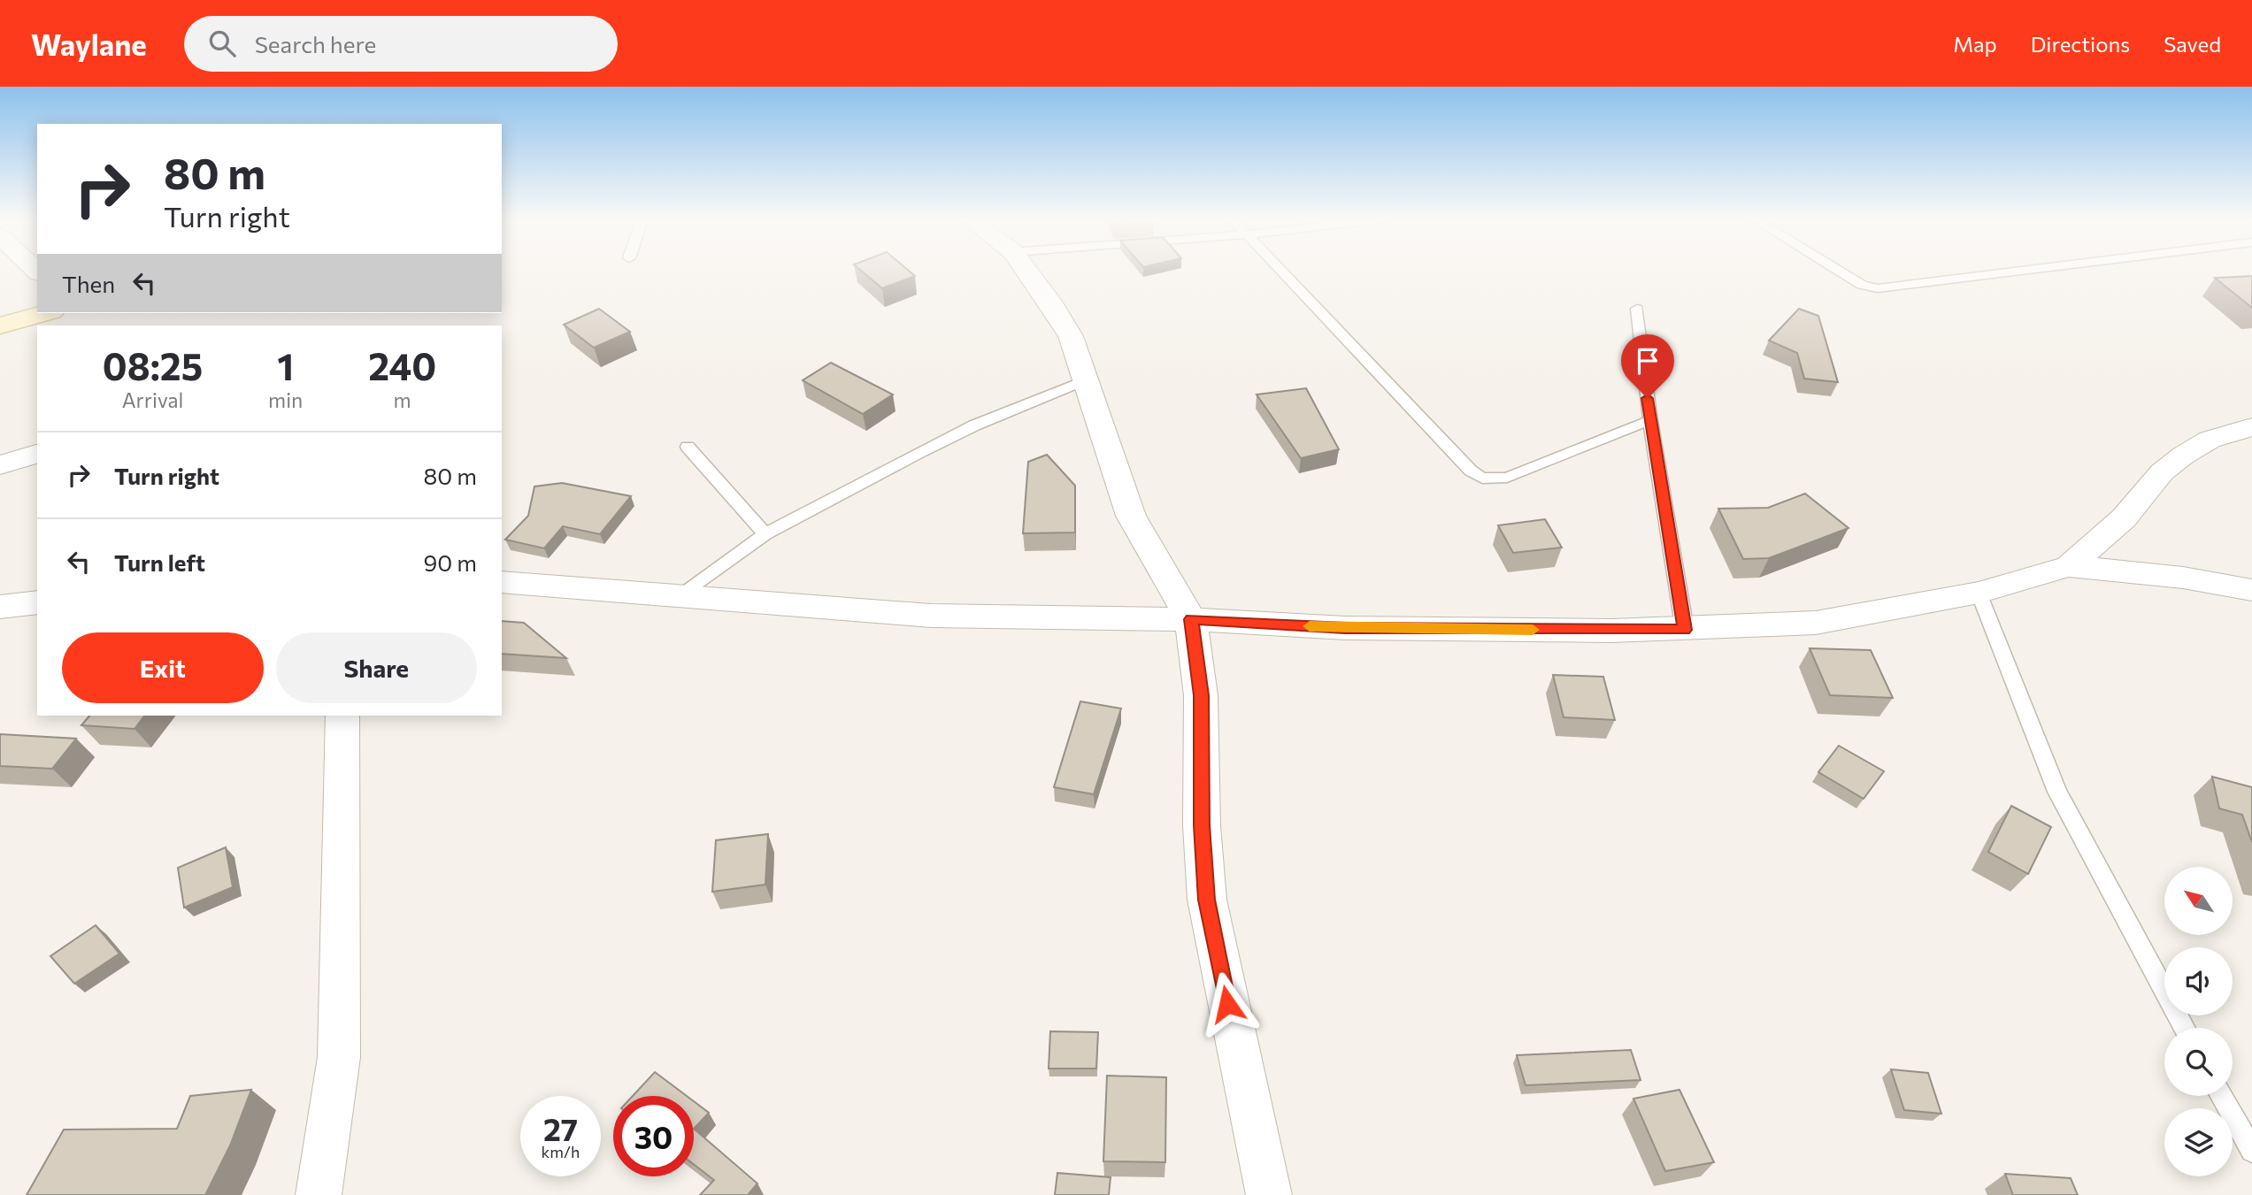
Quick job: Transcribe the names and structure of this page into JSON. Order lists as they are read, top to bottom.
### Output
{
  "north": "top left",
  "page": {
    "header": "Waylane",
    "search": "Search here",
    "nav": ["Map", "Directions", "Saved"],
    "turn": ["80 m", "Turn right"],
    "then": "Then",
    "eta": [
      "08:25",
      "Arrival",
      "1",
      "min",
      "240",
      "m"
    ],
    "list": [
      {
        "name": "Turn right",
        "value": "80 m"
      },
      {
        "name": "Turn left",
        "value": "90 m"
      }
    ],
    "buttons": ["Exit", "Share"],
    "speed": "27 km/h",
    "limit": "30"
  }
}
